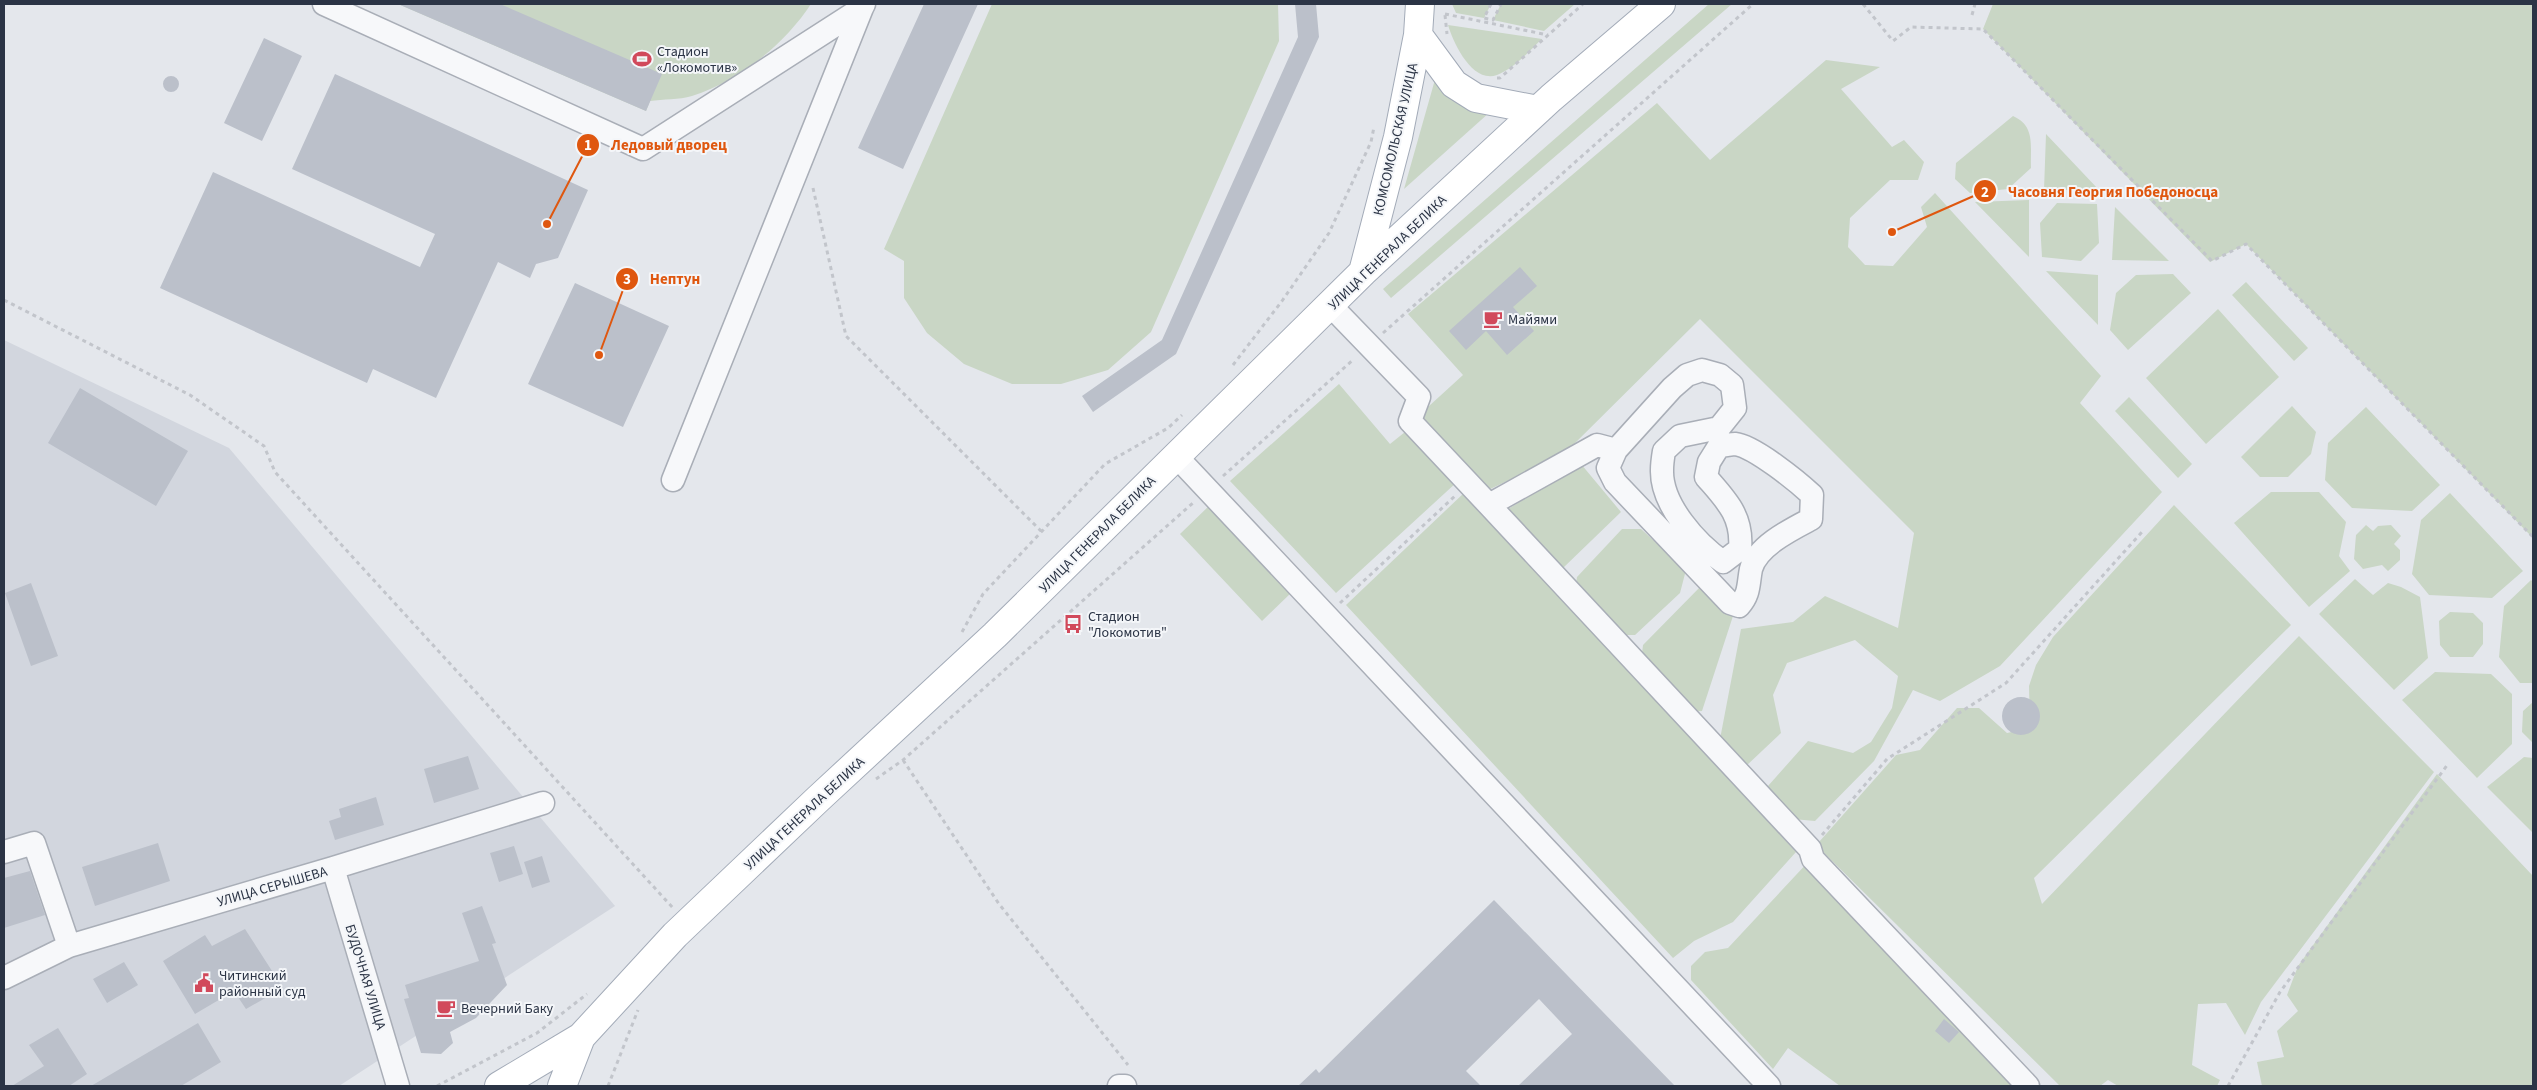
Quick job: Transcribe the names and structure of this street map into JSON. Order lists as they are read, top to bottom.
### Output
{
  "streets": {
    "main road": ["КОМСОМОЛЬСКАЯ УЛИЦА", "УЛИЦА ГЕНЕРАЛА БЕЛИКА"],
    "street": ["УЛИЦА СЕРЫШЕВА", "БУДОЧНАЯ УЛИЦА"]
  },
  "crossings": [
    ["КОМСОМОЛЬСКАЯ УЛИЦА", "УЛИЦА ГЕНЕРАЛА БЕЛИКА"],
    ["УЛИЦА СЕРЫШЕВА", "БУДОЧНАЯ УЛИЦА"]
  ],
  "places": {
    "sports": ["Стадион «Локомотив»"],
    "other": ["Ледовый дворец", "Часовня Георгия Победоносца", "Нептун"],
    "cafe": ["Майями", "Вечерний Баку"],
    "bus stop": ["Стадион \"Локомотив\""],
    "public building": ["Читинский районный суд"]
  }
}
